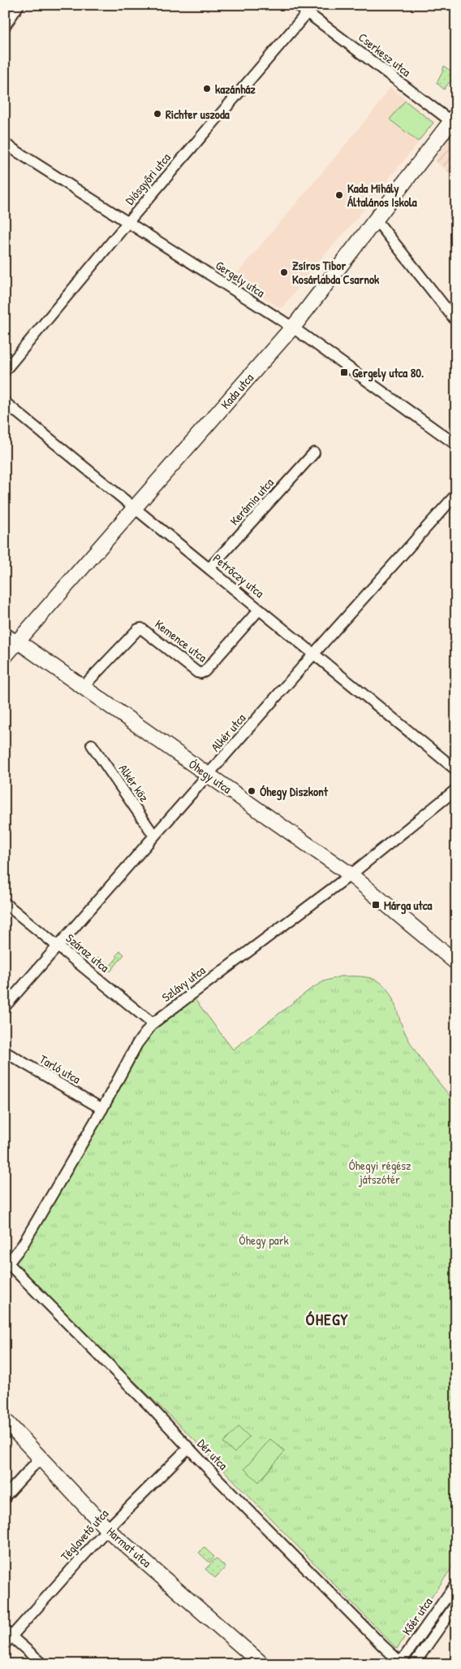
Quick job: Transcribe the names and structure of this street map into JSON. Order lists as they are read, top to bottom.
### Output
{
  "streets": {
    "street": [
      "Cserkesz utca",
      "Diósgyőri utca",
      "Gergely utca",
      "Kada utca",
      "Kerámia utca",
      "Petrőczy utca",
      "Kemence utca",
      "Alkér utca",
      "Óhegy utca",
      "Alkér köz",
      "Száraz utca",
      "Szlávy utca",
      "Tarló utca",
      "Dér utca",
      "Téglavető utca",
      "Harmat utca",
      "Kőér utca"
    ]
  },
  "crossings": [
    ["Cserkesz utca", "Diósgyőri utca"],
    ["Cserkesz utca", "Kada utca"],
    ["Diósgyőri utca", "Gergely utca"],
    ["Gergely utca", "Kada utca"],
    ["Kada utca", "Petrőczy utca"],
    ["Kada utca", "Óhegy utca"],
    ["Kerámia utca", "Petrőczy utca"],
    ["Petrőczy utca", "Kemence utca"],
    ["Petrőczy utca", "Alkér utca"],
    ["Kemence utca", "Óhegy utca"],
    ["Alkér utca", "Óhegy utca"],
    ["Alkér utca", "Alkér köz"],
    ["Alkér utca", "Száraz utca"],
    ["Óhegy utca", "Szlávy utca"],
    ["Száraz utca", "Szlávy utca"],
    ["Szlávy utca", "Tarló utca"],
    ["Szlávy utca", "Dér utca"],
    ["Dér utca", "Téglavető utca"],
    ["Dér utca", "Kőér utca"],
    ["Téglavető utca", "Harmat utca"]
  ],
  "districts": ["ÓHEGY"],
  "parks": ["Óhegyi régész játszótér", "Óhegy park"],
  "places": {
    "other": [
      "kazánház",
      "Richter uszoda",
      "Kada Mihály Általános Iskola",
      "Zsíros Tibor Kosárlabda Csarnok",
      "Óhegy Diszkont"
    ],
    "transit": ["Gergely utca 80.", "Márga utca"]
  }
}
